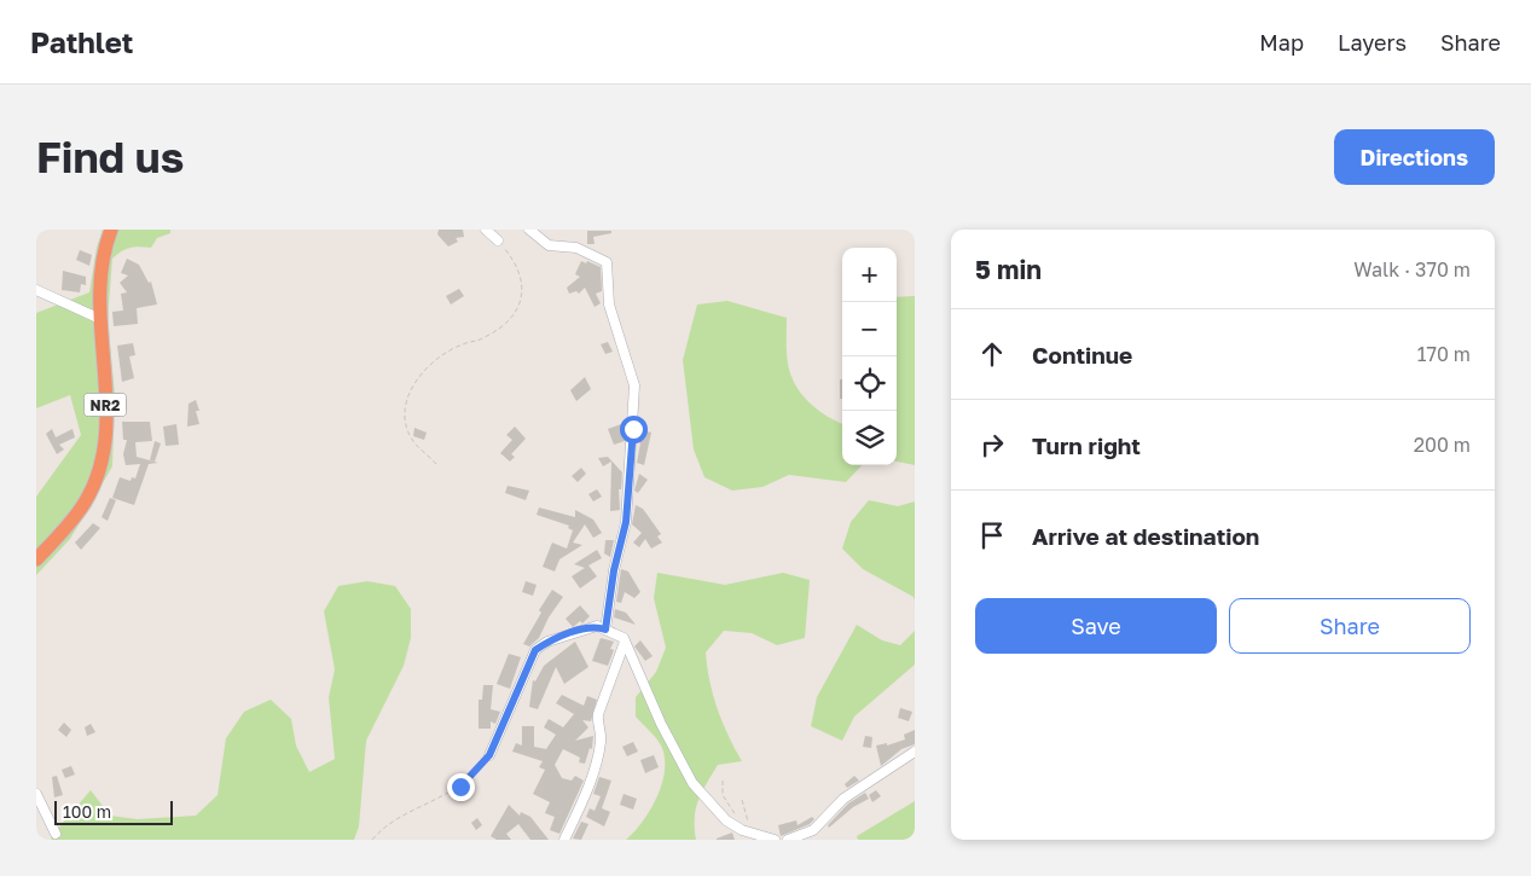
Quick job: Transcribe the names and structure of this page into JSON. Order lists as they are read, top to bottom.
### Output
{
  "streets": {
    "highway": ["NR2"]
  },
  "scale_bar": "100 m",
  "page": {
    "header": "Pathlet",
    "nav": ["Map", "Layers", "Share"],
    "buttons": [
      "Directions",
      ["Save", "Share"]
    ],
    "title": "Find us",
    "heading": ["5 min", "Walk · 370 m"],
    "map_buttons": ["+", "−"],
    "list": [
      ["Continue", "170 m"],
      ["Turn right", "200 m"],
      "Arrive at destination"
    ],
    "scale": "100 m"
  }
}
